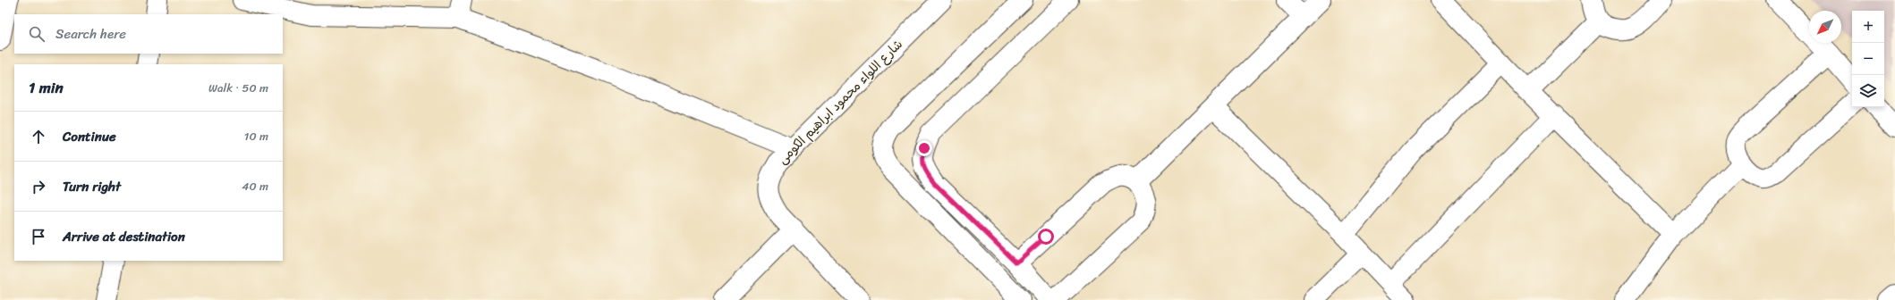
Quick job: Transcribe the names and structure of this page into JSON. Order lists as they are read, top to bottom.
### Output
{
  "streets": {
    "street": ["شارع اللواء محمود ابراهيم الكومى"]
  },
  "north": "bottom left",
  "page": {
    "map_buttons": ["+", "−"],
    "search": "Search here",
    "heading": ["1 min", "Walk · 50 m"],
    "list": [
      ["Continue", "10 m"],
      ["Turn right", "40 m"],
      "Arrive at destination"
    ]
  }
}
